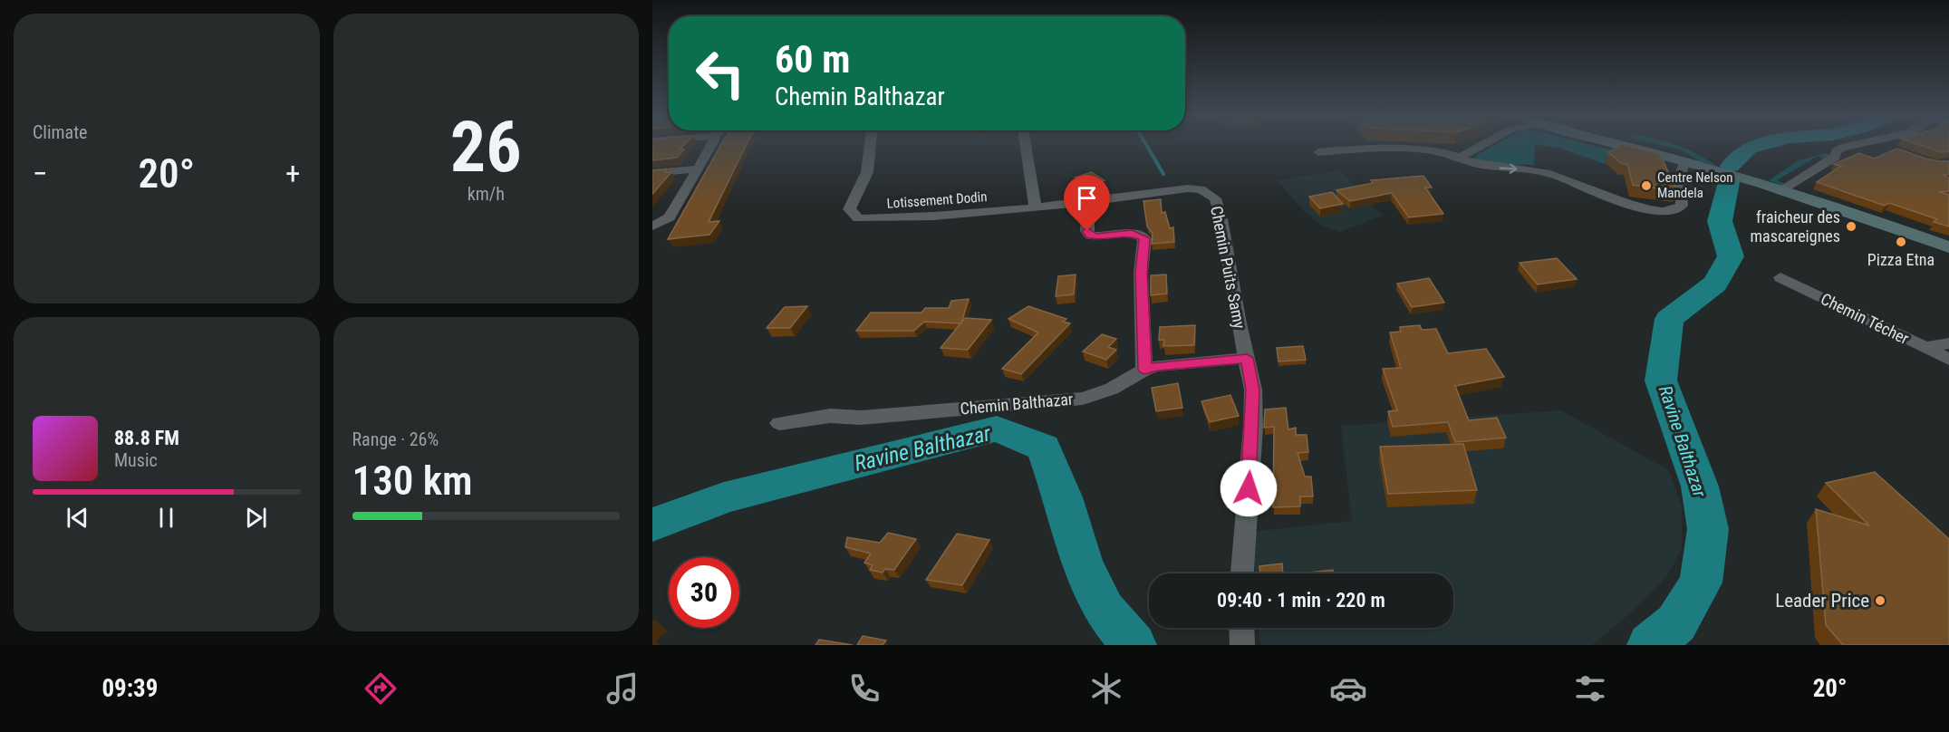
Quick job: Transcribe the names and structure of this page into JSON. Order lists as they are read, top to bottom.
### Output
{
  "streets": {
    "street": [
      "Lotissement Dodin",
      "Chemin Puits Samy",
      "Chemin Técher",
      "Chemin Balthazar"
    ]
  },
  "crossings": [
    ["Lotissement Dodin", "Chemin Puits Samy"],
    ["Chemin Puits Samy", "Chemin Balthazar"]
  ],
  "water": ["Ravine Balthazar"],
  "places": [
    "Centre Nelson Mandela",
    "fraicheur des mascareignes",
    "Pizza Etna",
    "Leader Price"
  ],
  "page": {
    "tile": [
      "Climate",
      ["26", "km/h"],
      ["Range · 26%", "130 km"]
    ],
    "turn": ["60 m", "Chemin Balthazar"],
    "heat": ["−", "20°", "+"],
    "song": ["88.8 FM", "Music"],
    "limit": "30",
    "trip": "09:40 · 1 min · 220 m",
    "tabs": ["09:39", "20°"]
  }
}
